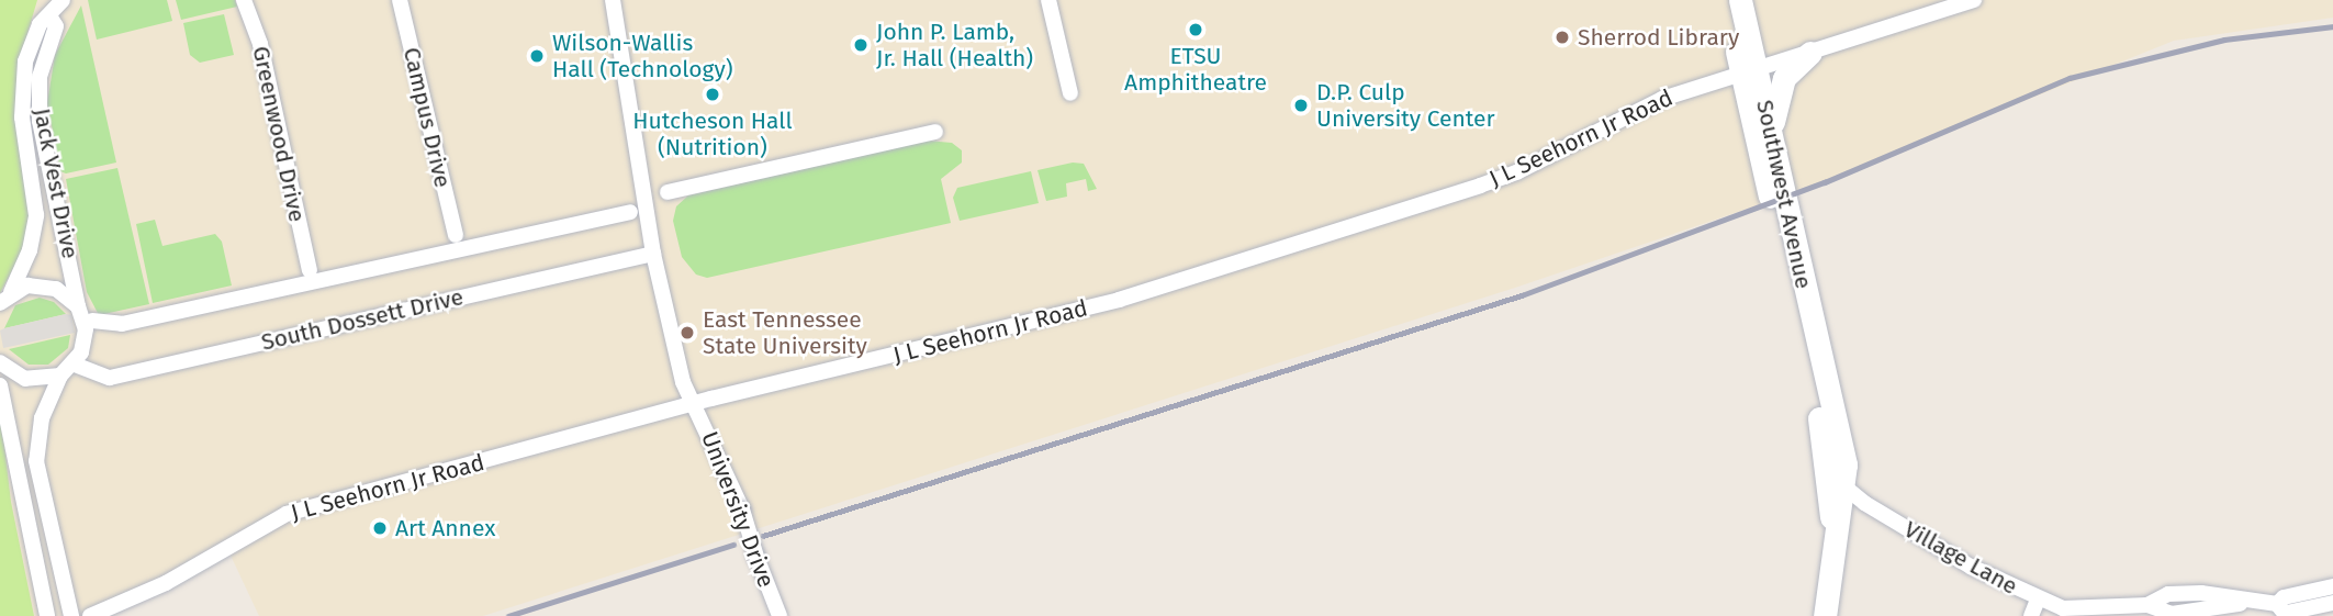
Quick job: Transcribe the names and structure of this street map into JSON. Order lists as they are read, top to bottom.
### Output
{
  "streets": {
    "street": [
      "Campus Drive",
      "Greenwood Drive",
      "J L Seehorn Jr Road",
      "Jack Vest Drive",
      "Southwest Avenue",
      "South Dossett Drive",
      "University Drive",
      "Village Lane"
    ]
  },
  "crossings": [
    ["J L Seehorn Jr Road", "Southwest Avenue"],
    ["J L Seehorn Jr Road", "University Drive"],
    ["Jack Vest Drive", "South Dossett Drive"],
    ["Southwest Avenue", "Village Lane"],
    ["South Dossett Drive", "University Drive"]
  ],
  "places": [
    "ETSU Amphitheatre",
    "Sherrod Library",
    "John P. Lamb, Jr. Hall (Health)",
    "Wilson-Wallis Hall (Technology)",
    "Hutcheson Hall (Nutrition)",
    "D.P. Culp University Center",
    "East Tennessee State University",
    "Art Annex"
  ]
}
